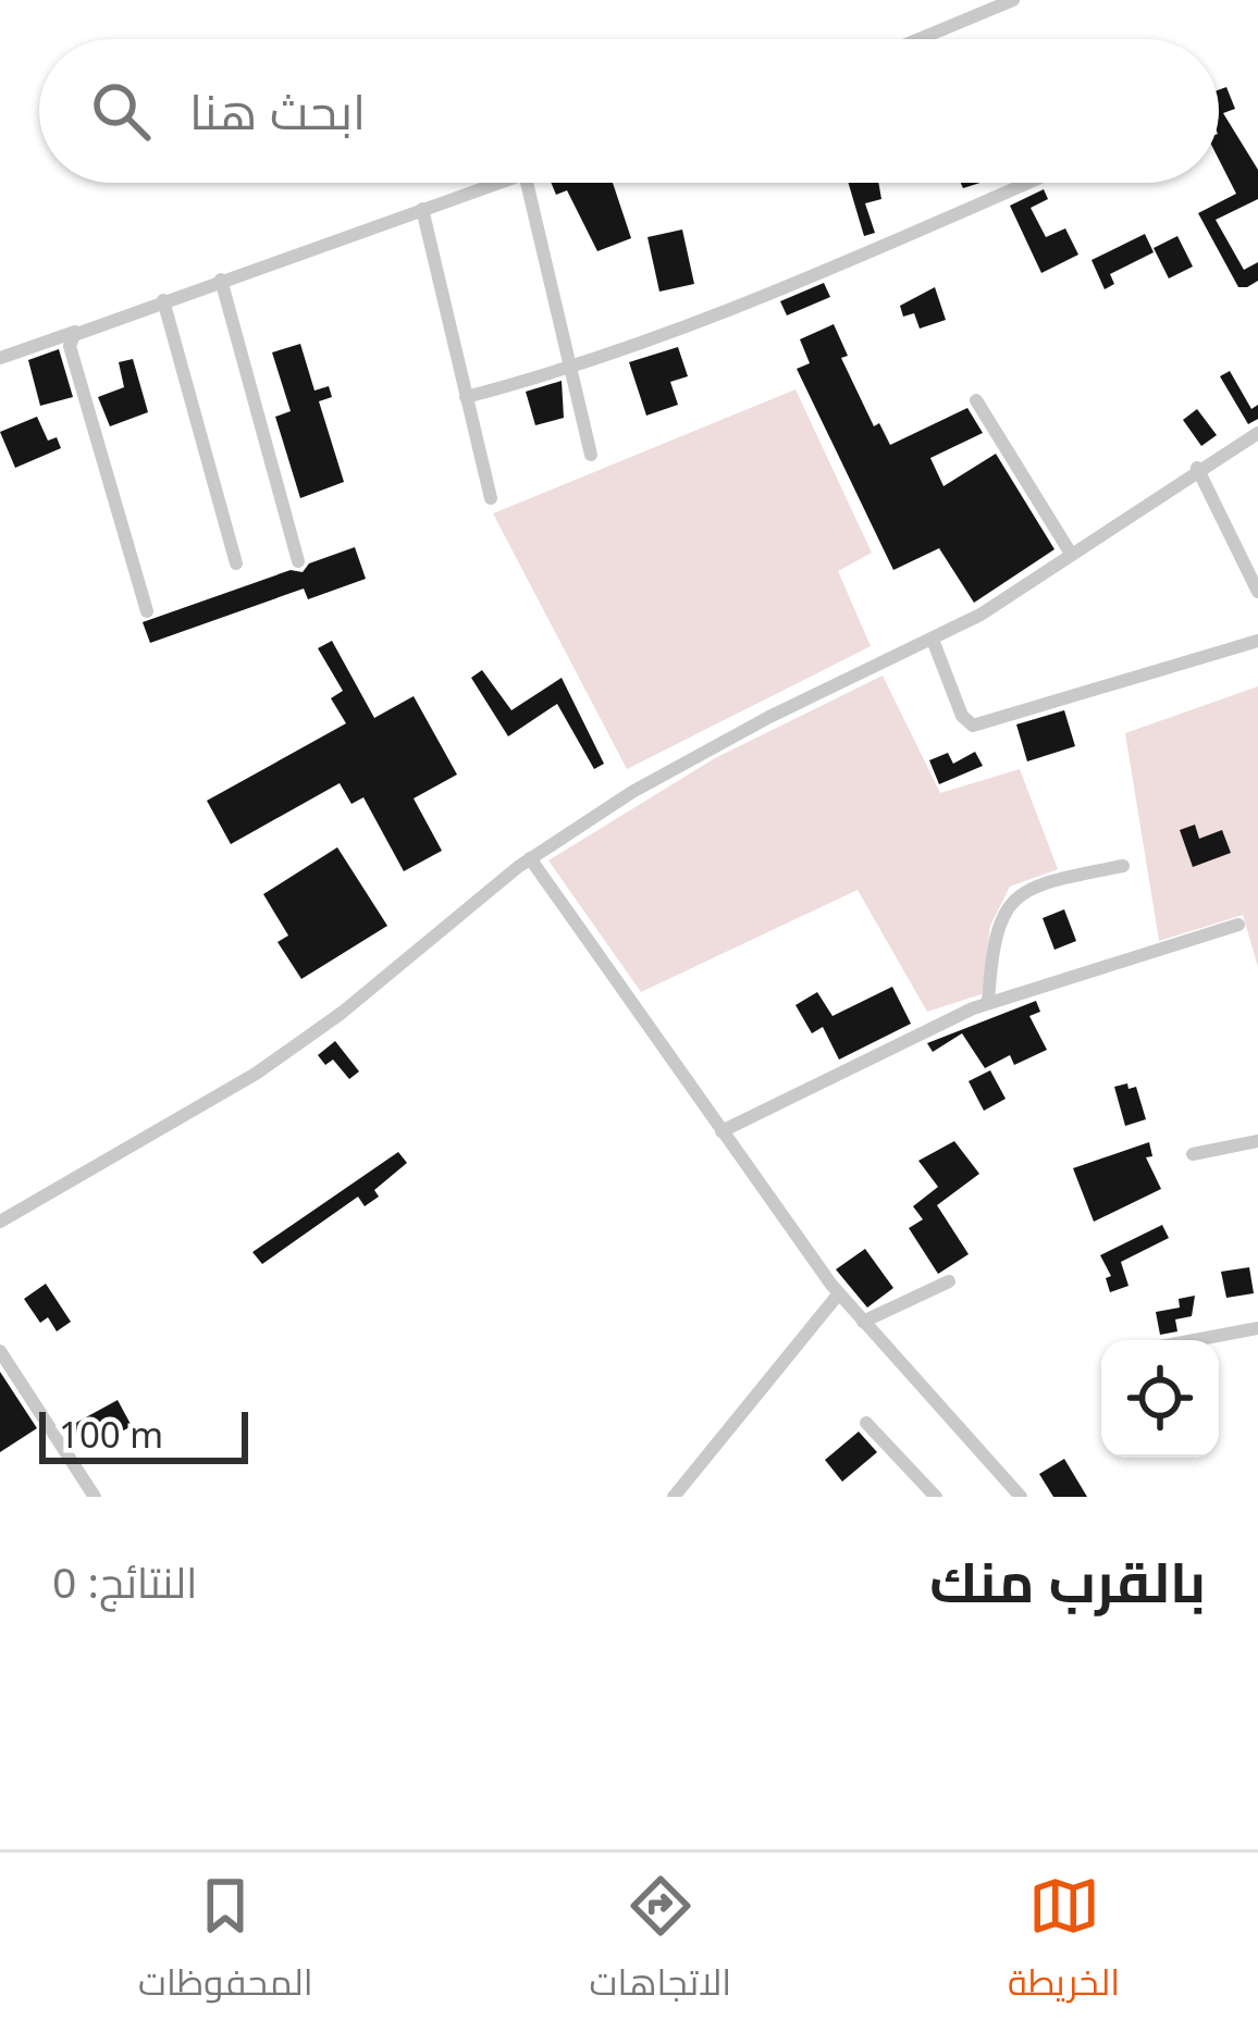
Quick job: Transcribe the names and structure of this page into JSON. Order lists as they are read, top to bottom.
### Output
{
  "scale_bar": "100 m",
  "page": {
    "search": "ابحث هنا",
    "scale": "100 m",
    "heading": ["بالقرب منك", "النتائج: 0"],
    "nav": ["الخريطة", "الاتجاهات", "المحفوظات"]
  }
}
